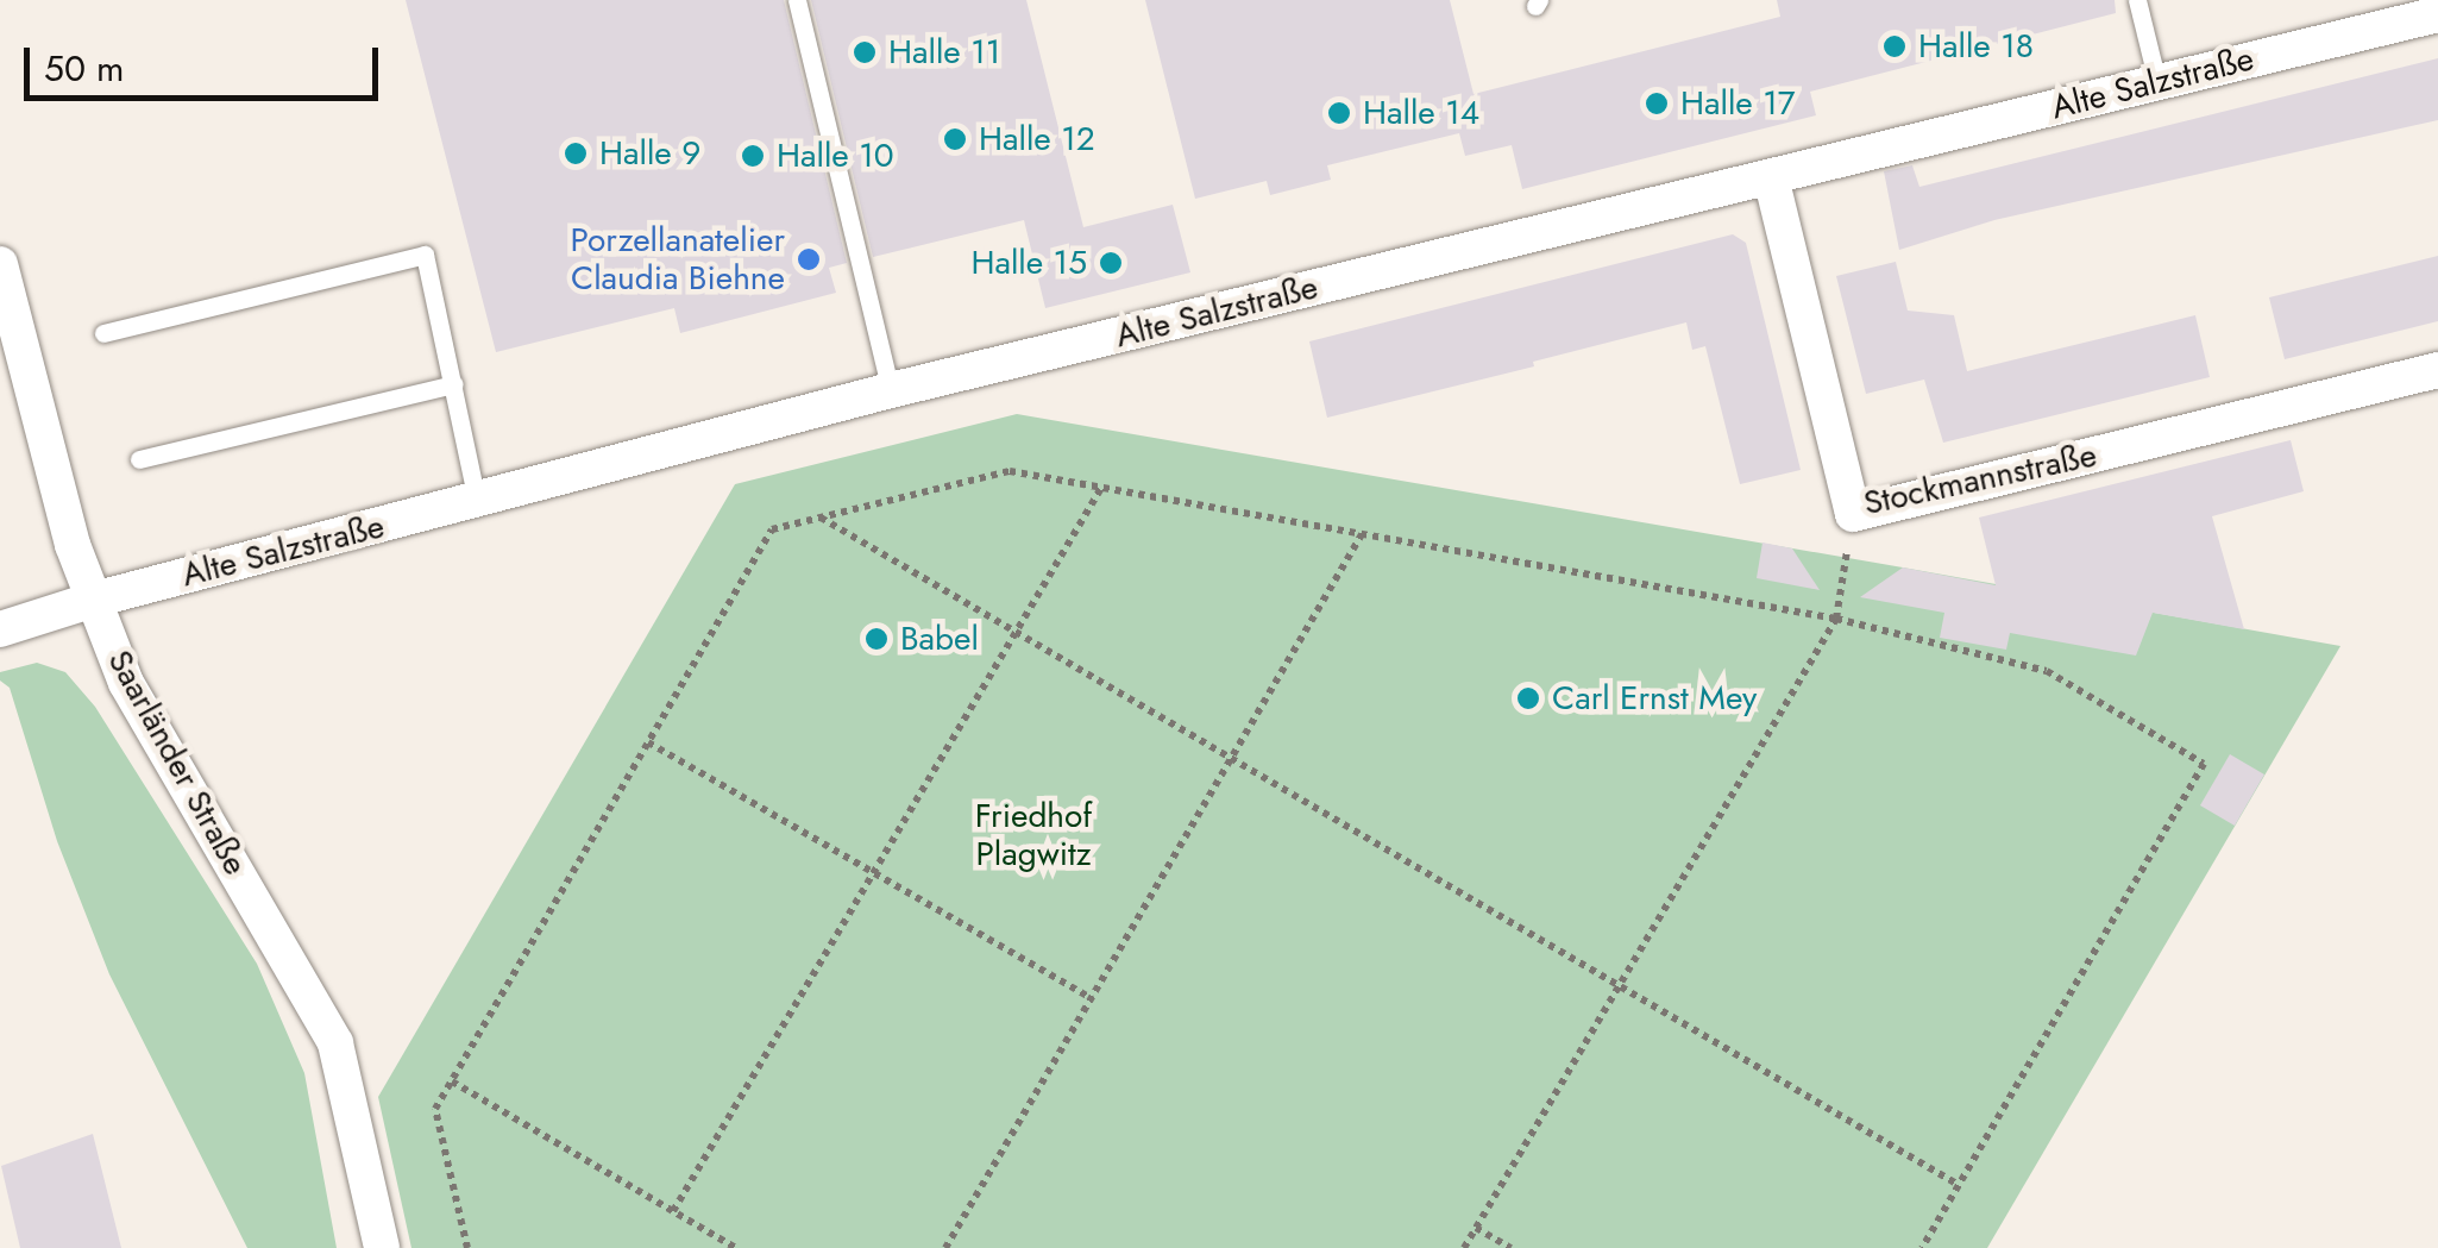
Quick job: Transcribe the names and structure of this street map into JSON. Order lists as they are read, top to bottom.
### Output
{
  "streets": {
    "street": ["Alte Salzstraße", "Stockmannstraße", "Saarländer Straße"]
  },
  "crossings": [
    ["Alte Salzstraße", "Stockmannstraße"],
    ["Alte Salzstraße", "Saarländer Straße"]
  ],
  "parks": ["Friedhof Plagwitz"],
  "places": [
    "Halle 18",
    "Halle 11",
    "Halle 17",
    "Halle 14",
    "Halle 12",
    "Halle 9",
    "Halle 10",
    "Porzellanatelier Claudia Biehne",
    "Halle 15",
    "Babel",
    "Carl Ernst Mey"
  ],
  "scale_bar": "50 m"
}
